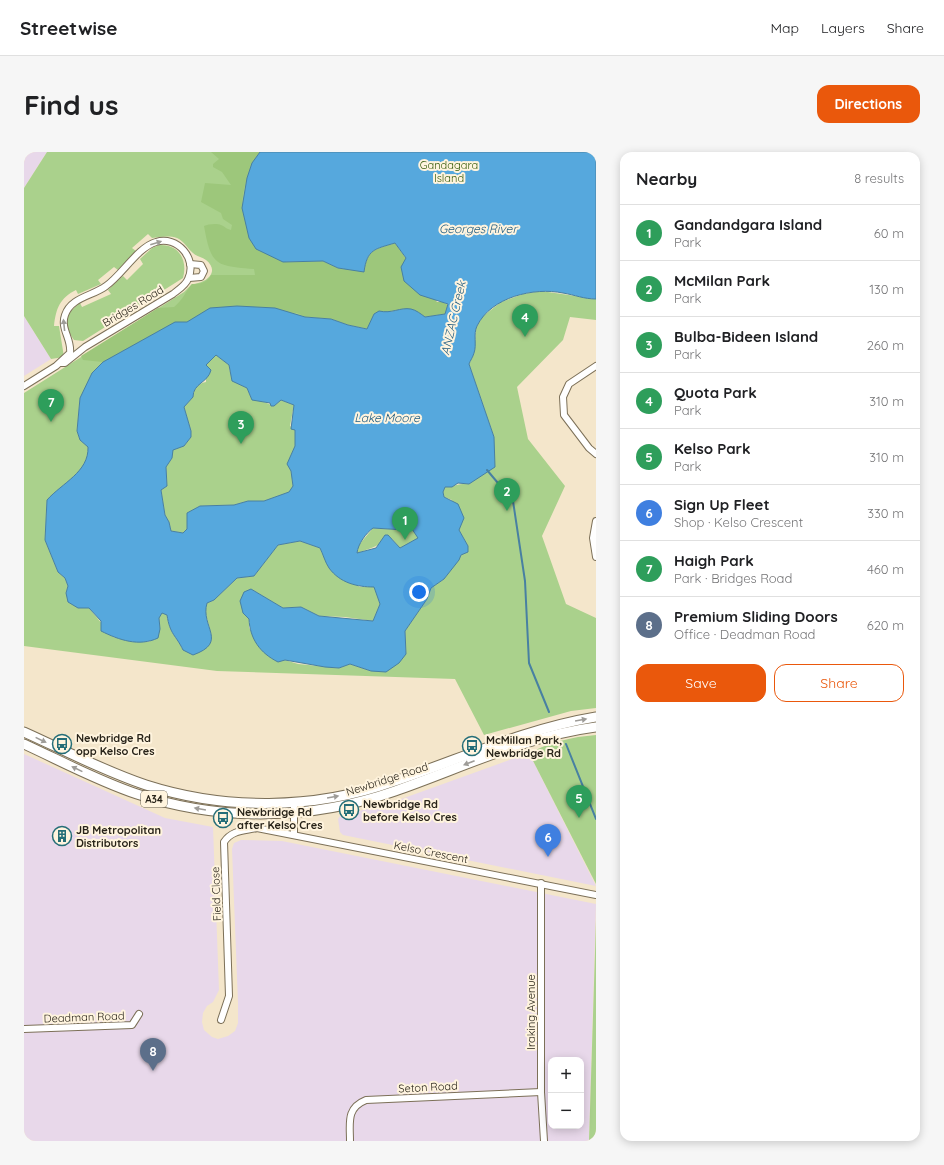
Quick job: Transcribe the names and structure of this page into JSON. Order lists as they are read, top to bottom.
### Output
{
  "streets": {
    "highway": ["Newbridge Road", "A34"],
    "street": [
      "Bridges Road",
      "Kelso Crescent",
      "Field Close",
      "Iraking Avenue",
      "Deadman Road",
      "Seton Road"
    ]
  },
  "crossings": [
    ["Kelso Crescent", "Field Close"],
    ["Kelso Crescent", "Iraking Avenue"],
    ["Iraking Avenue", "Seton Road"]
  ],
  "water": ["Georges River", "ANZAC Creek", "Lake Moore"],
  "parks": ["Gandagara Island"],
  "places": {
    "bus stop": [
      "Newbridge Rd opp Kelso Cres",
      "McMillan Park, Newbridge Rd",
      "Newbridge Rd before Kelso Cres",
      "Newbridge Rd after Kelso Cres"
    ],
    "building": ["JB Metropolitan Distributors"]
  },
  "page": {
    "header": "Streetwise",
    "nav": ["Map", "Layers", "Share"],
    "buttons": [
      "Directions",
      ["Save", "Share"]
    ],
    "title": "Find us",
    "heading": ["Nearby", "8 results"],
    "list": [
      {
        "mark": "1",
        "name": "Gandandgara Island",
        "note": "Park",
        "value": "60 m"
      },
      {
        "mark": "2",
        "name": "McMilan Park",
        "note": "Park",
        "value": "130 m"
      },
      {
        "mark": "3",
        "name": "Bulba-Bideen Island",
        "note": "Park",
        "value": "260 m"
      },
      {
        "mark": "4",
        "name": "Quota Park",
        "note": "Park",
        "value": "310 m"
      },
      {
        "mark": "5",
        "name": "Kelso Park",
        "note": "Park",
        "value": "310 m"
      },
      {
        "mark": "6",
        "name": "Sign Up Fleet",
        "note": "Shop · Kelso Crescent",
        "value": "330 m"
      },
      {
        "mark": "7",
        "name": "Haigh Park",
        "note": "Park · Bridges Road",
        "value": "460 m"
      },
      {
        "mark": "8",
        "name": "Premium Sliding Doors",
        "note": "Office · Deadman Road",
        "value": "620 m"
      }
    ],
    "pins": [
      "4",
      "7",
      "3",
      "2",
      "1",
      "5",
      "6",
      "8"
    ],
    "map_buttons": ["+", "−"]
  }
}
